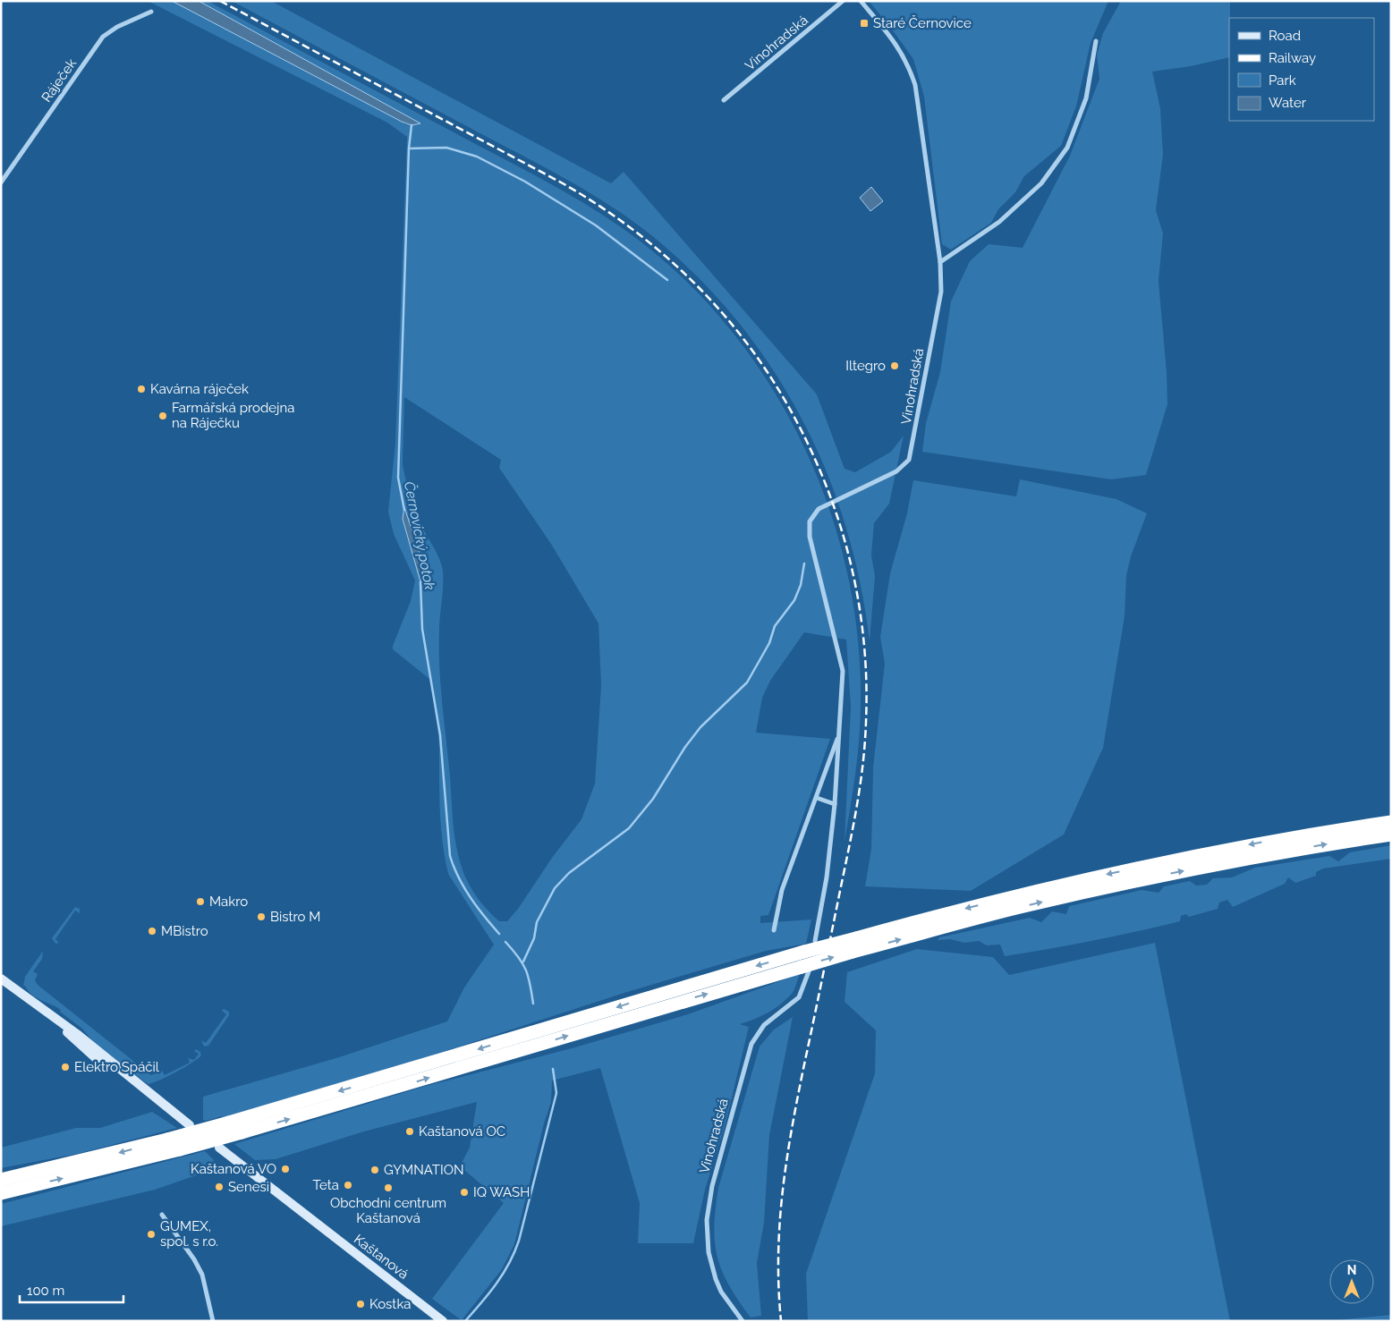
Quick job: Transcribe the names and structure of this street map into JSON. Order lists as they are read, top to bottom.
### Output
{
  "streets": {
    "main road": ["Kaštanová"],
    "street": ["Vinohradská", "Ráječek"]
  },
  "water": ["Černovický potok"],
  "places": {
    "transit": ["Staré Černovice"],
    "other": [
      "Iltegro",
      "Kavárna ráječek",
      "Farmářská prodejna na Ráječku",
      "Makro",
      "Bistro M",
      "MBistro",
      "Elektro Spáčil",
      "Kaštanová OC",
      "Kaštanová VO",
      "GYMNATION",
      "Teta",
      "Senesi",
      "Obchodní centrum Kaštanová",
      "IQ WASH",
      "GUMEX, spol. s r.o.",
      "Kostka"
    ]
  },
  "legend": [
    "Road",
    "Railway",
    "Park",
    "Water"
  ],
  "scale_bar": "100 m",
  "north": "top"
}
